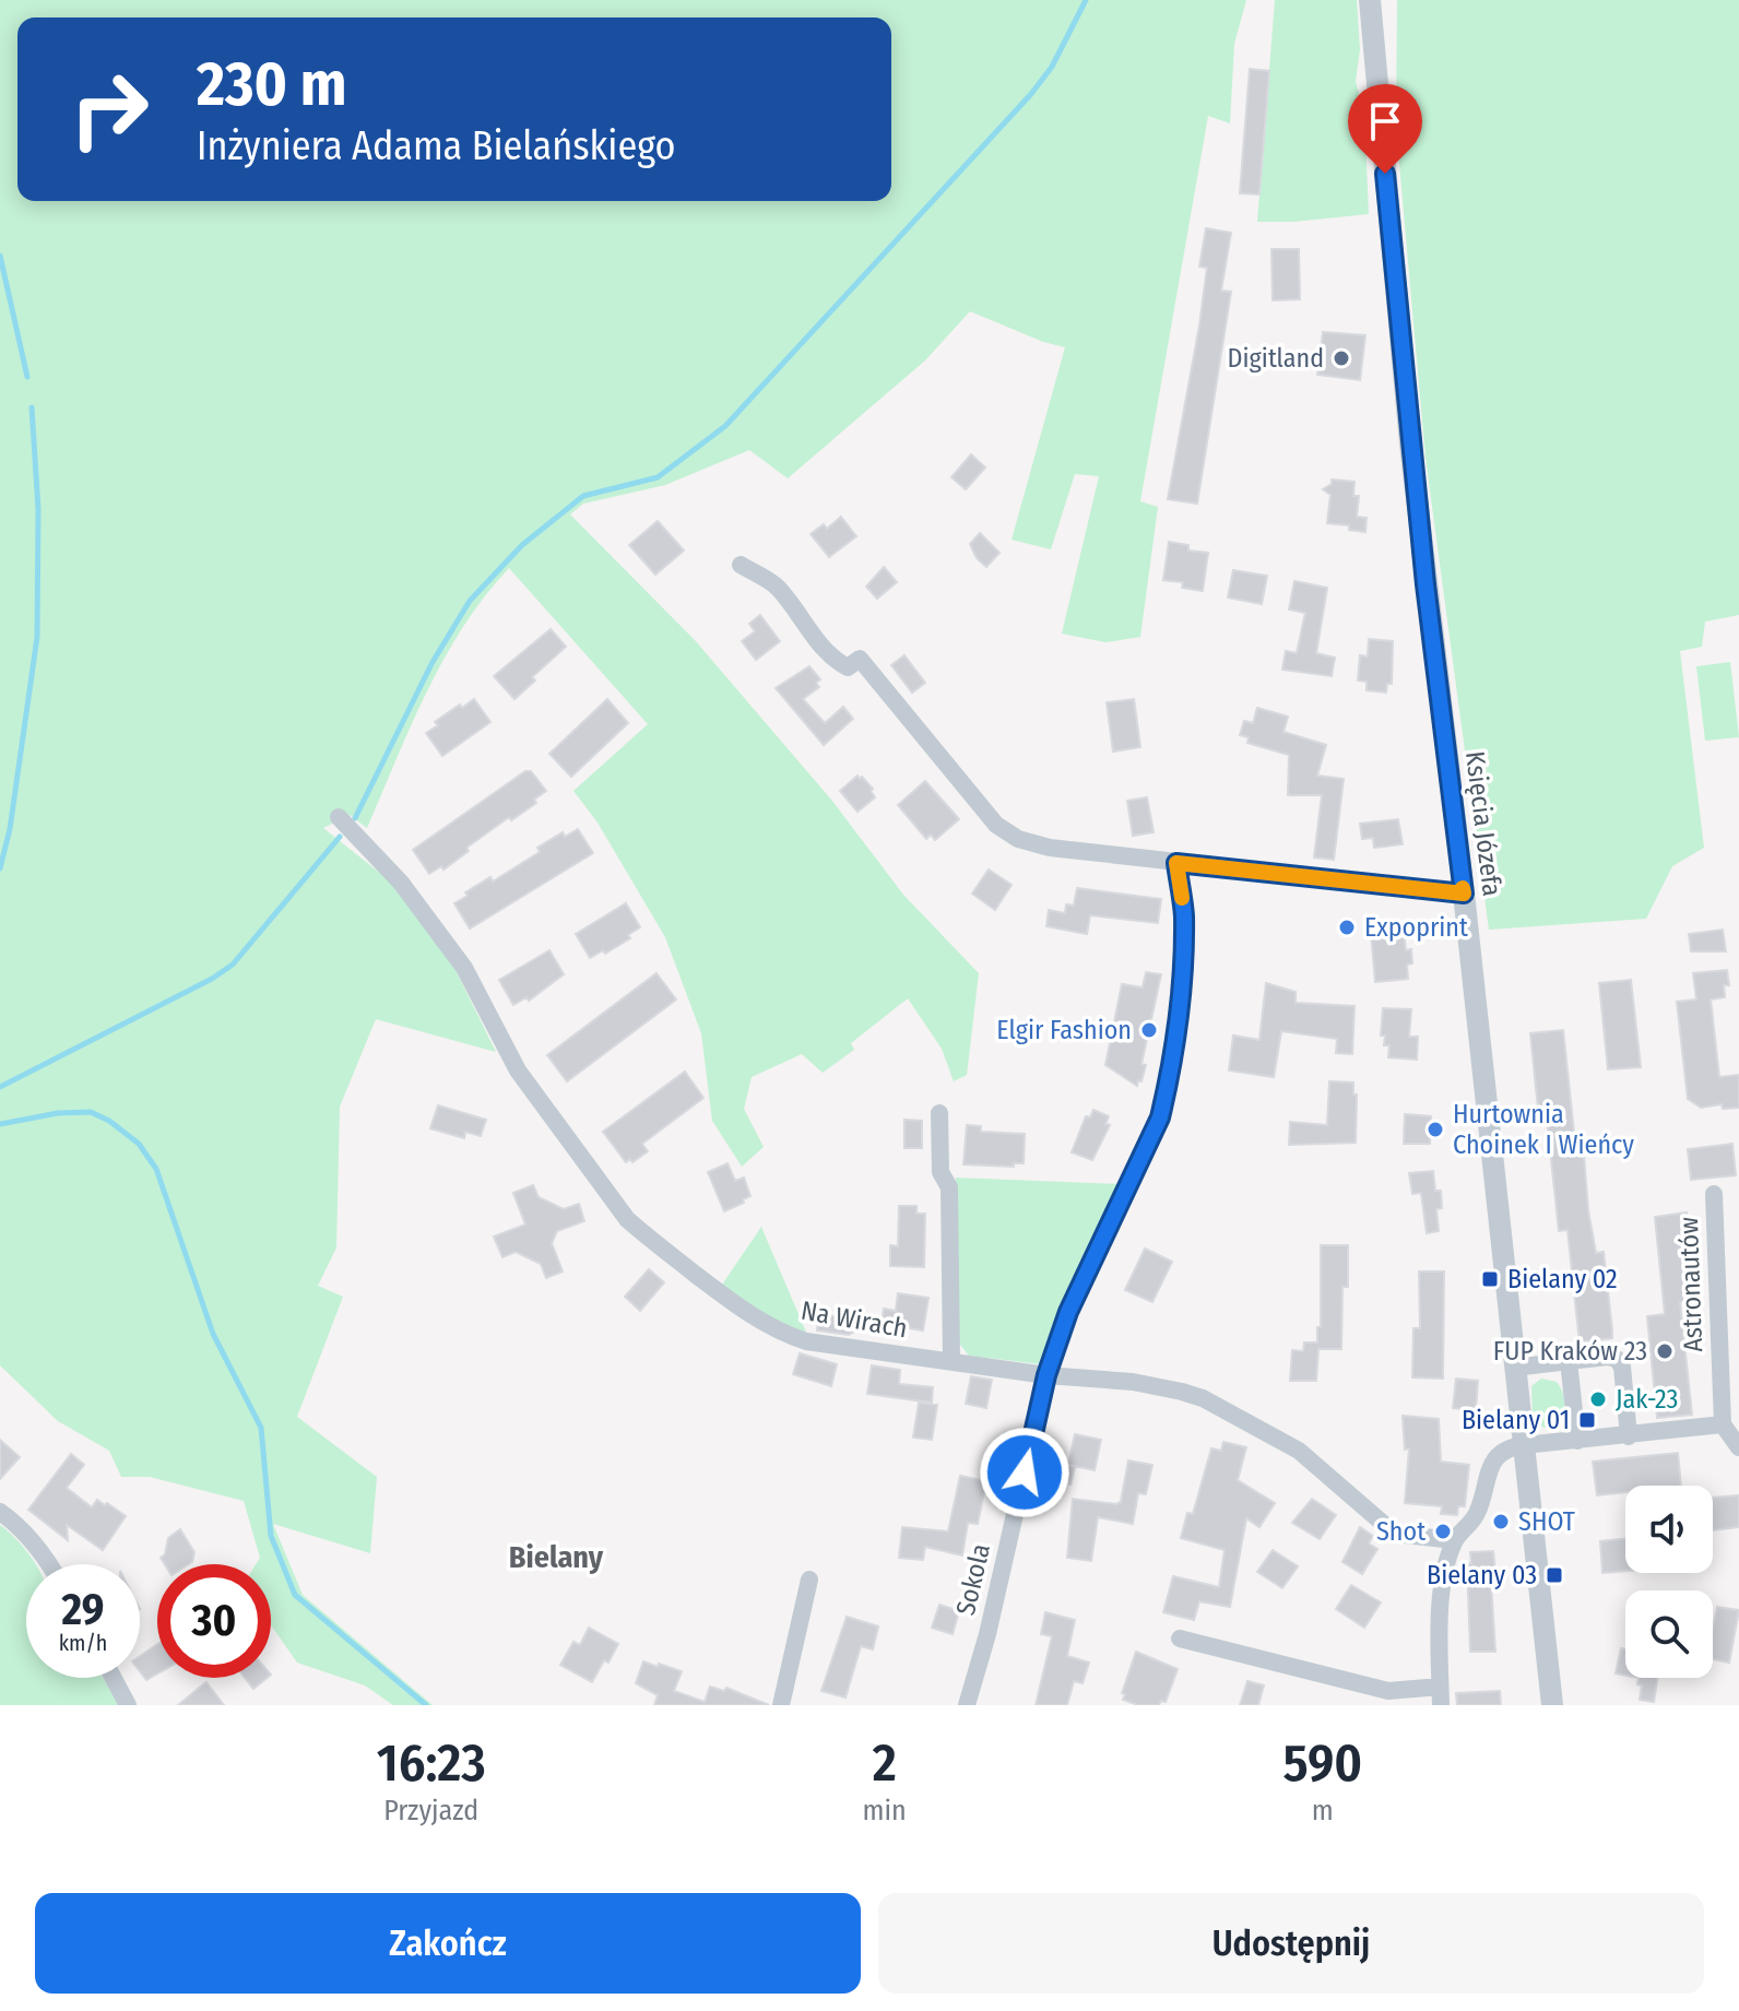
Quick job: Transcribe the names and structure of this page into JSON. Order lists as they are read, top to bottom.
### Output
{
  "streets": {
    "street": [
      "Księcia Józefa",
      "Astronautów",
      "Na Wirach",
      "Sokola"
    ]
  },
  "crossings": [
    ["Na Wirach", "Sokola"]
  ],
  "districts": ["Bielany"],
  "places": {
    "other": [
      "Digitland",
      "Expoprint",
      "Elgir Fashion",
      "Hurtownia Choinek I Wieńcy",
      "FUP Kraków 23",
      "Jak-23",
      "SHOT",
      "Shot"
    ],
    "transit": ["Bielany 02", "Bielany 01", "Bielany 03"]
  },
  "page": {
    "turn": ["230 m", "Inżyniera Adama Bielańskiego"],
    "speed": "29 km/h",
    "limit": "30",
    "eta": [
      "16:23",
      "Przyjazd",
      "2",
      "min",
      "590",
      "m"
    ],
    "buttons": ["Zakończ", "Udostępnij"]
  }
}
